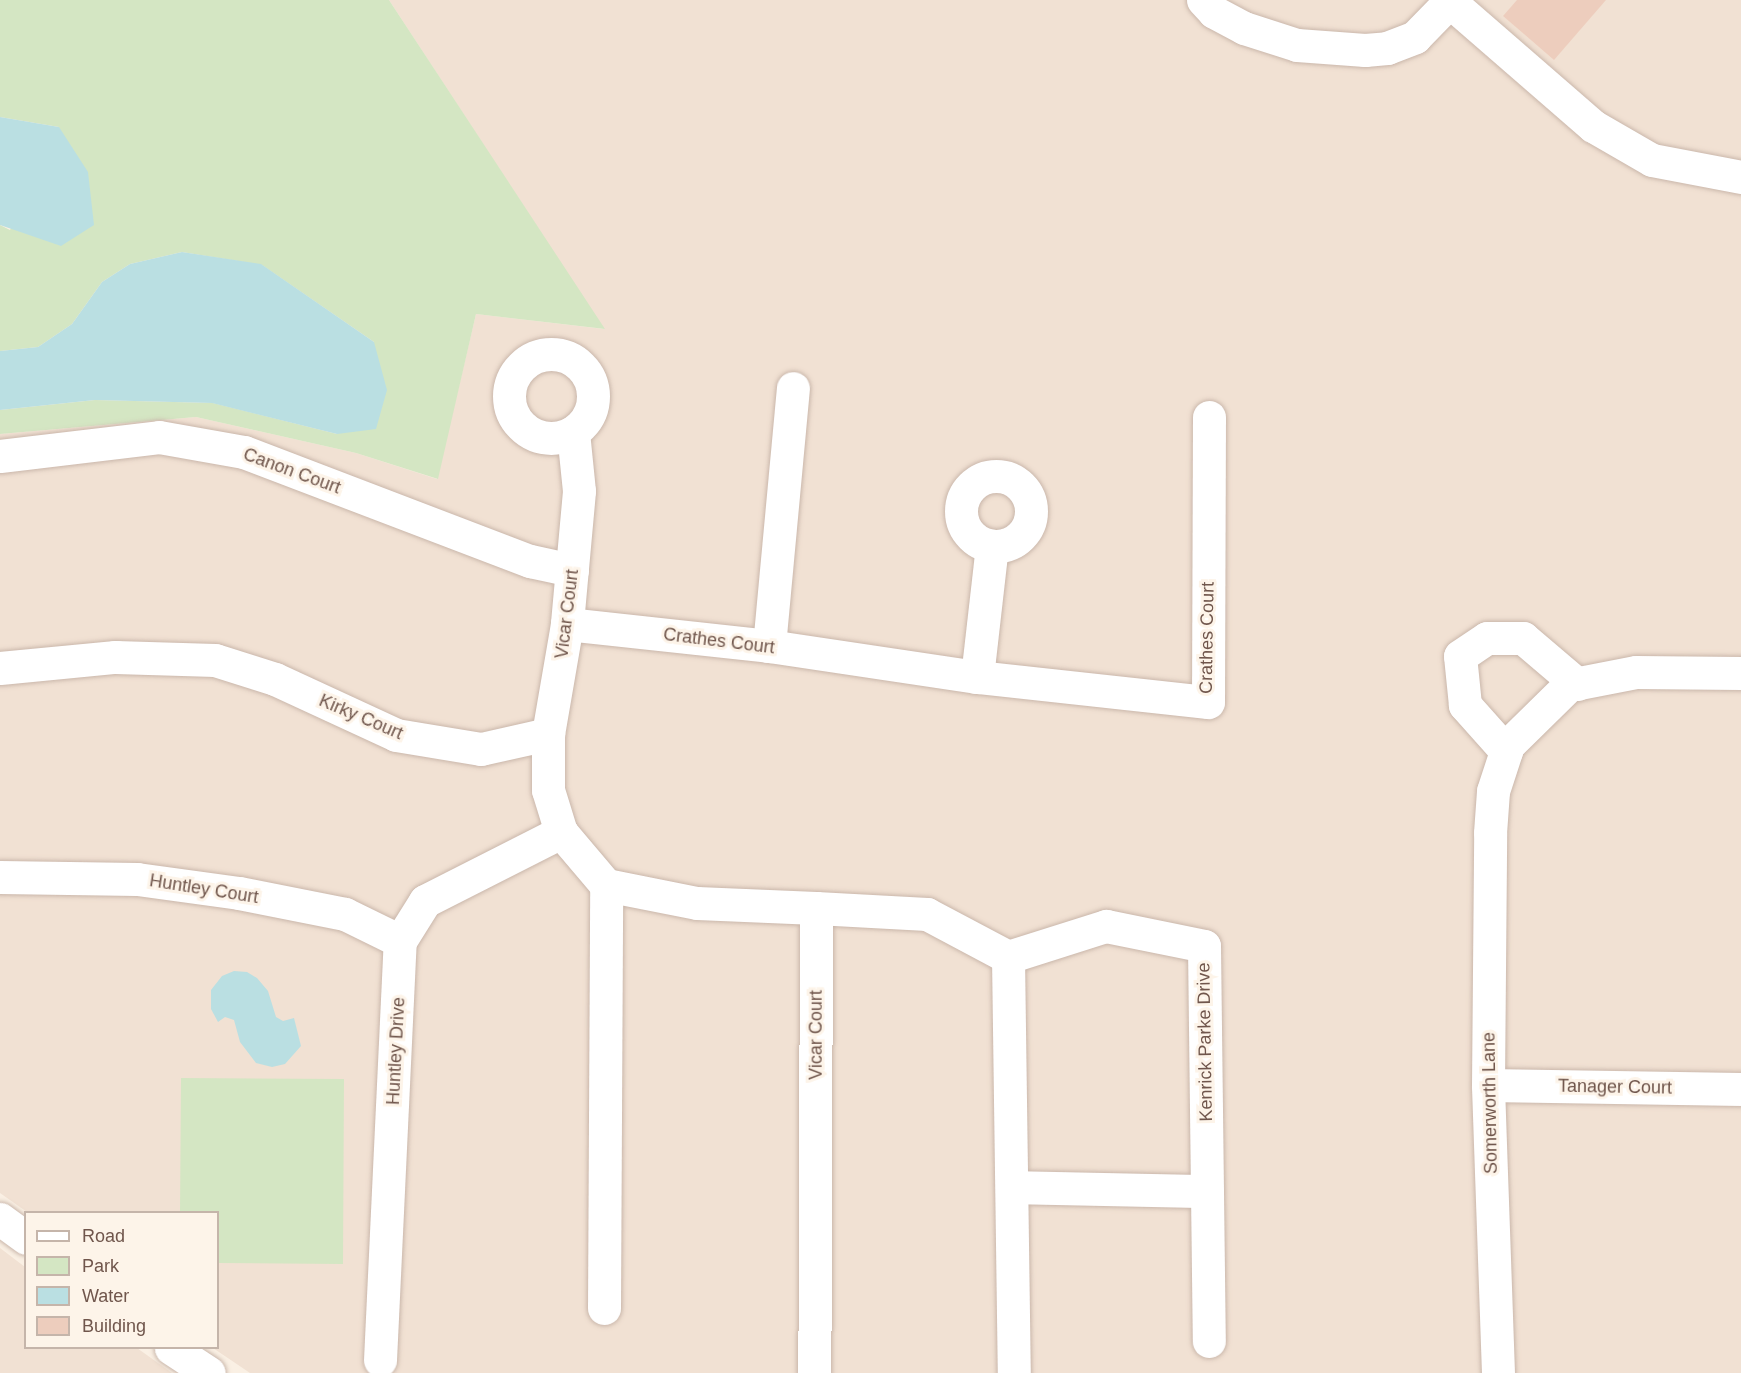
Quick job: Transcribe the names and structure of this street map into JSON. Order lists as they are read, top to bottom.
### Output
{
  "streets": {
    "street": [
      "Canon Court",
      "Vicar Court",
      "Crathes Court",
      "Kirky Court",
      "Huntley Court",
      "Kenrick Parke Drive",
      "Huntley Drive",
      "Tanager Court",
      "Somerworth Lane"
    ]
  },
  "crossings": [
    ["Canon Court", "Vicar Court"],
    ["Vicar Court", "Crathes Court"],
    ["Vicar Court", "Kirky Court"],
    ["Vicar Court", "Huntley Drive"],
    ["Huntley Court", "Huntley Drive"],
    ["Tanager Court", "Somerworth Lane"]
  ],
  "legend": [
    "Road",
    "Park",
    "Water",
    "Building"
  ]
}
